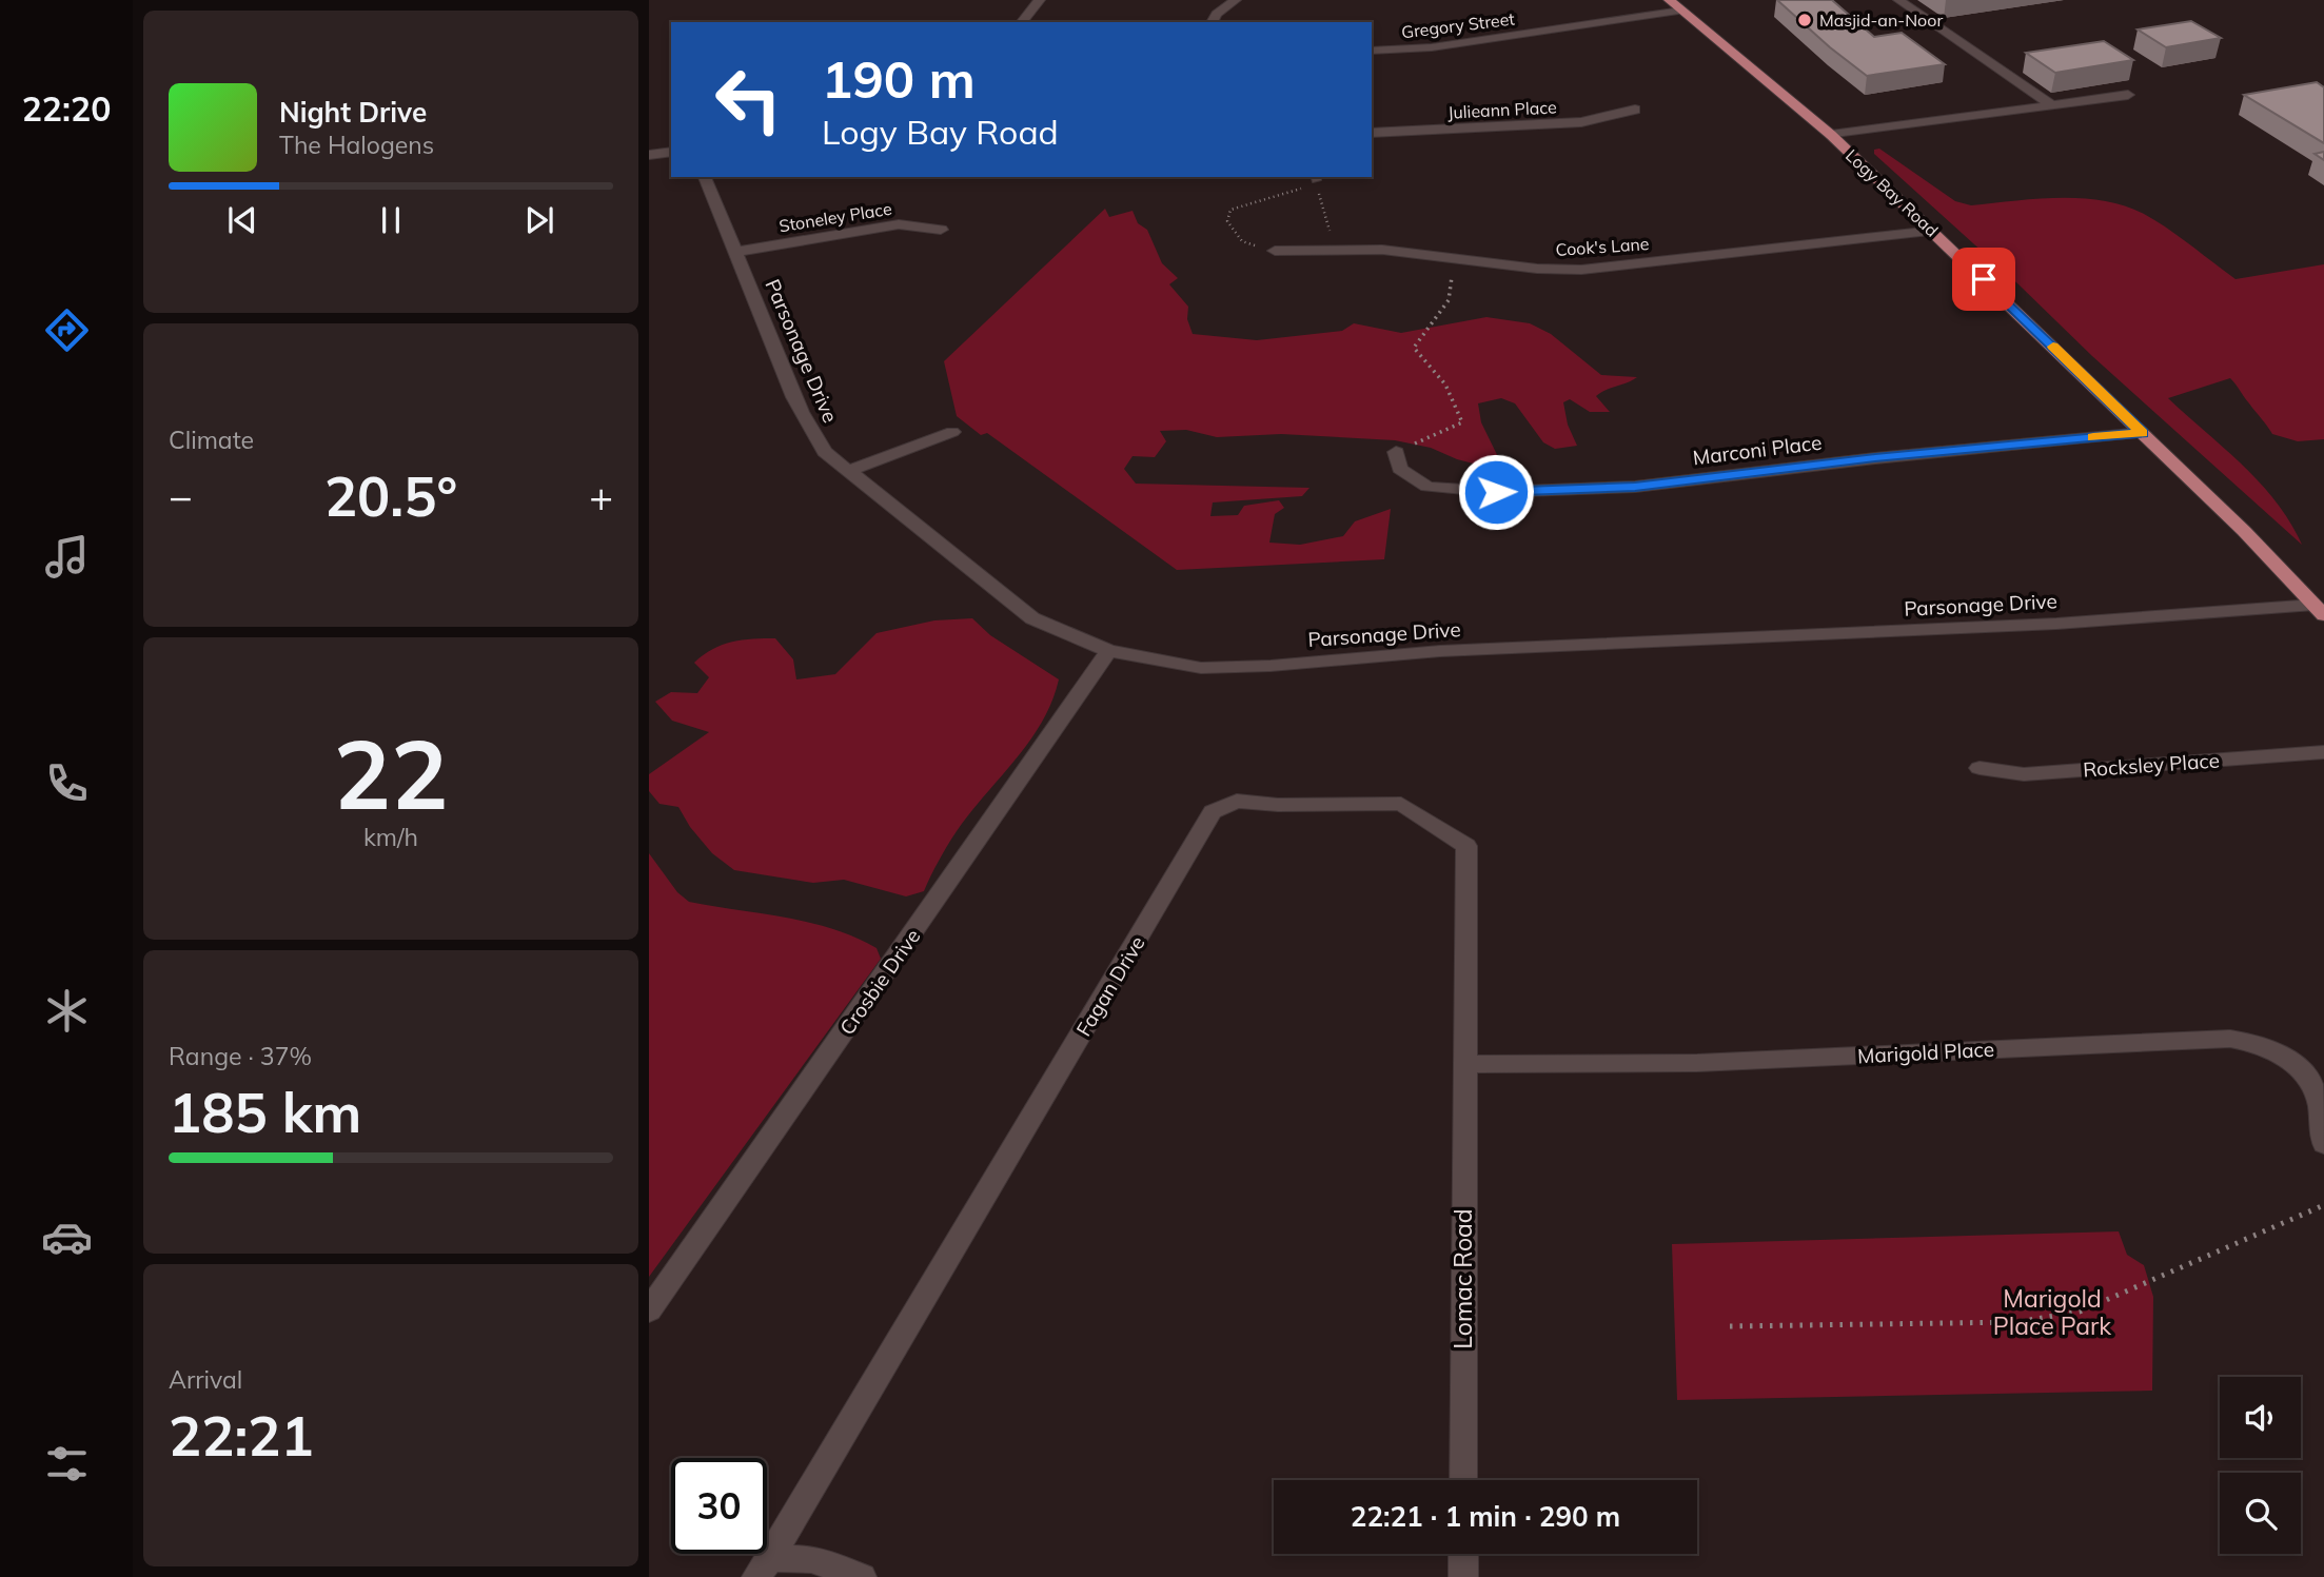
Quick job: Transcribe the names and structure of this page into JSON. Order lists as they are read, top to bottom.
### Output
{
  "streets": {
    "main road": ["Logy Bay Road"],
    "street": [
      "Gregory Street",
      "Julieann Place",
      "Stoneley Place",
      "Cook's Lane",
      "Parsonage Drive",
      "Marconi Place",
      "Rocksley Place",
      "Crosbie Drive",
      "Fagan Drive",
      "Marigold Place",
      "Lomac Road"
    ]
  },
  "crossings": [
    ["Gregory Street", "Logy Bay Road"],
    ["Logy Bay Road", "Cook's Lane"],
    ["Logy Bay Road", "Parsonage Drive"],
    ["Logy Bay Road", "Marconi Place"],
    ["Stoneley Place", "Parsonage Drive"],
    ["Parsonage Drive", "Crosbie Drive"],
    ["Fagan Drive", "Marigold Place"],
    ["Fagan Drive", "Lomac Road"],
    ["Marigold Place", "Lomac Road"]
  ],
  "parks": ["Marigold Place Park"],
  "places": ["Masjid-an-Noor"],
  "page": {
    "tabs": "22:20",
    "turn": ["190 m", "Logy Bay Road"],
    "song": ["Night Drive", "The Halogens"],
    "tile": [
      "Climate",
      ["22", "km/h"],
      ["Range · 37%", "185 km"],
      ["Arrival", "22:21"]
    ],
    "heat": ["−", "20.5°", "+"],
    "limit": "30",
    "trip": "22:21 · 1 min · 290 m"
  }
}
